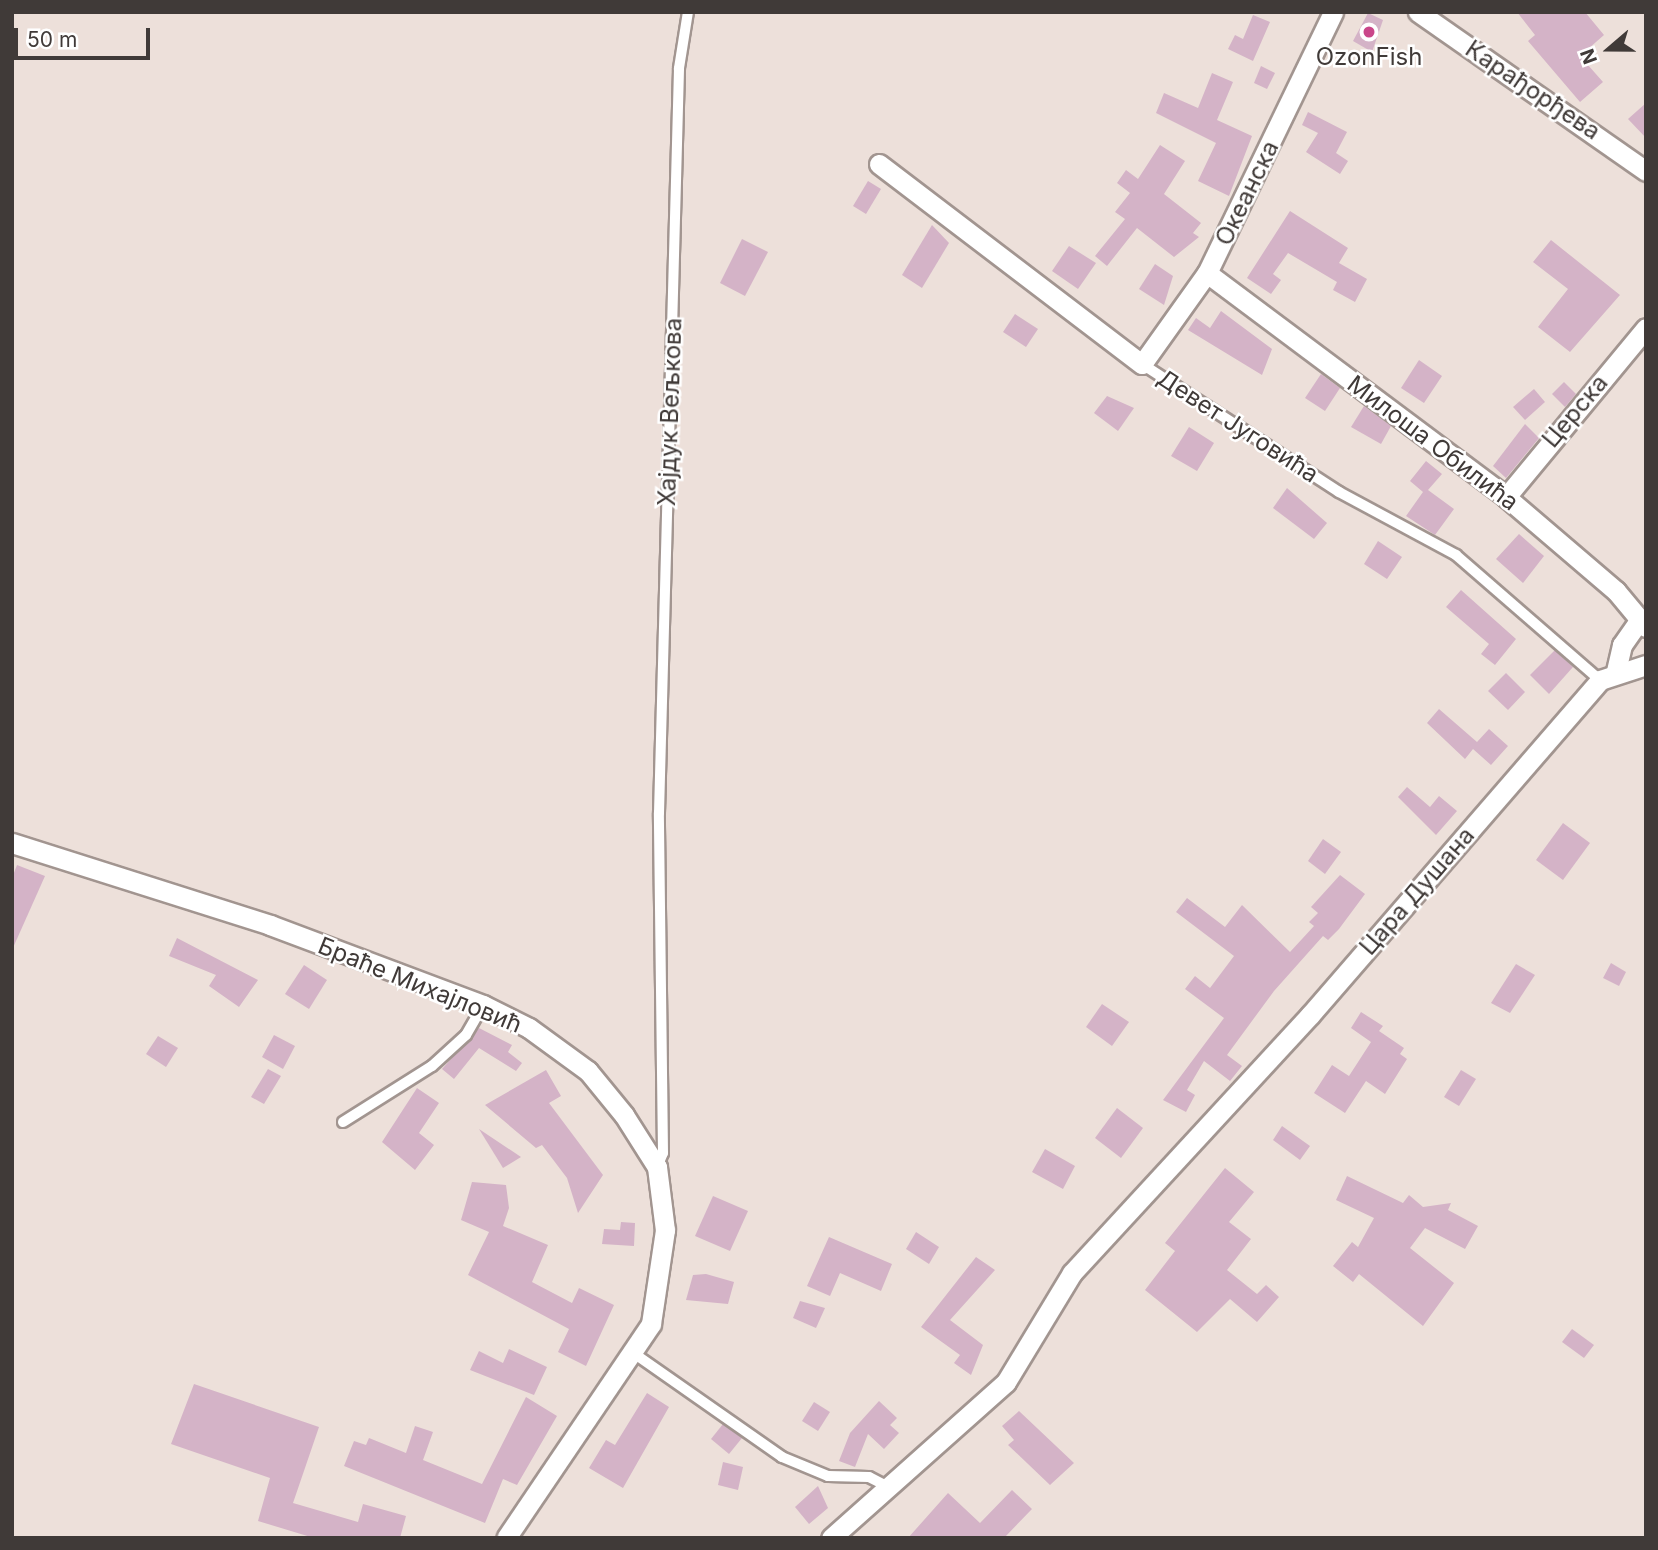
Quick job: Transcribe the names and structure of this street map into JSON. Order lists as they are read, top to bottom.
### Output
{
  "streets": {
    "street": [
      "Карађорђева",
      "Океанска",
      "Церска",
      "Девет Југовића",
      "Милоша Обилића",
      "Цара Душана",
      "Браће Михајловић"
    ],
    "lane": ["Хајдук Вељкова"]
  },
  "crossings": [
    ["Океанска", "Девет Југовића"],
    ["Океанска", "Милоша Обилића"],
    ["Церска", "Милоша Обилића"],
    ["Хајдук Вељкова", "Браће Михајловић"],
    ["Девет Југовића", "Цара Душана"]
  ],
  "places": ["OzonFish"],
  "scale_bar": "50 m",
  "north": "left"
}
